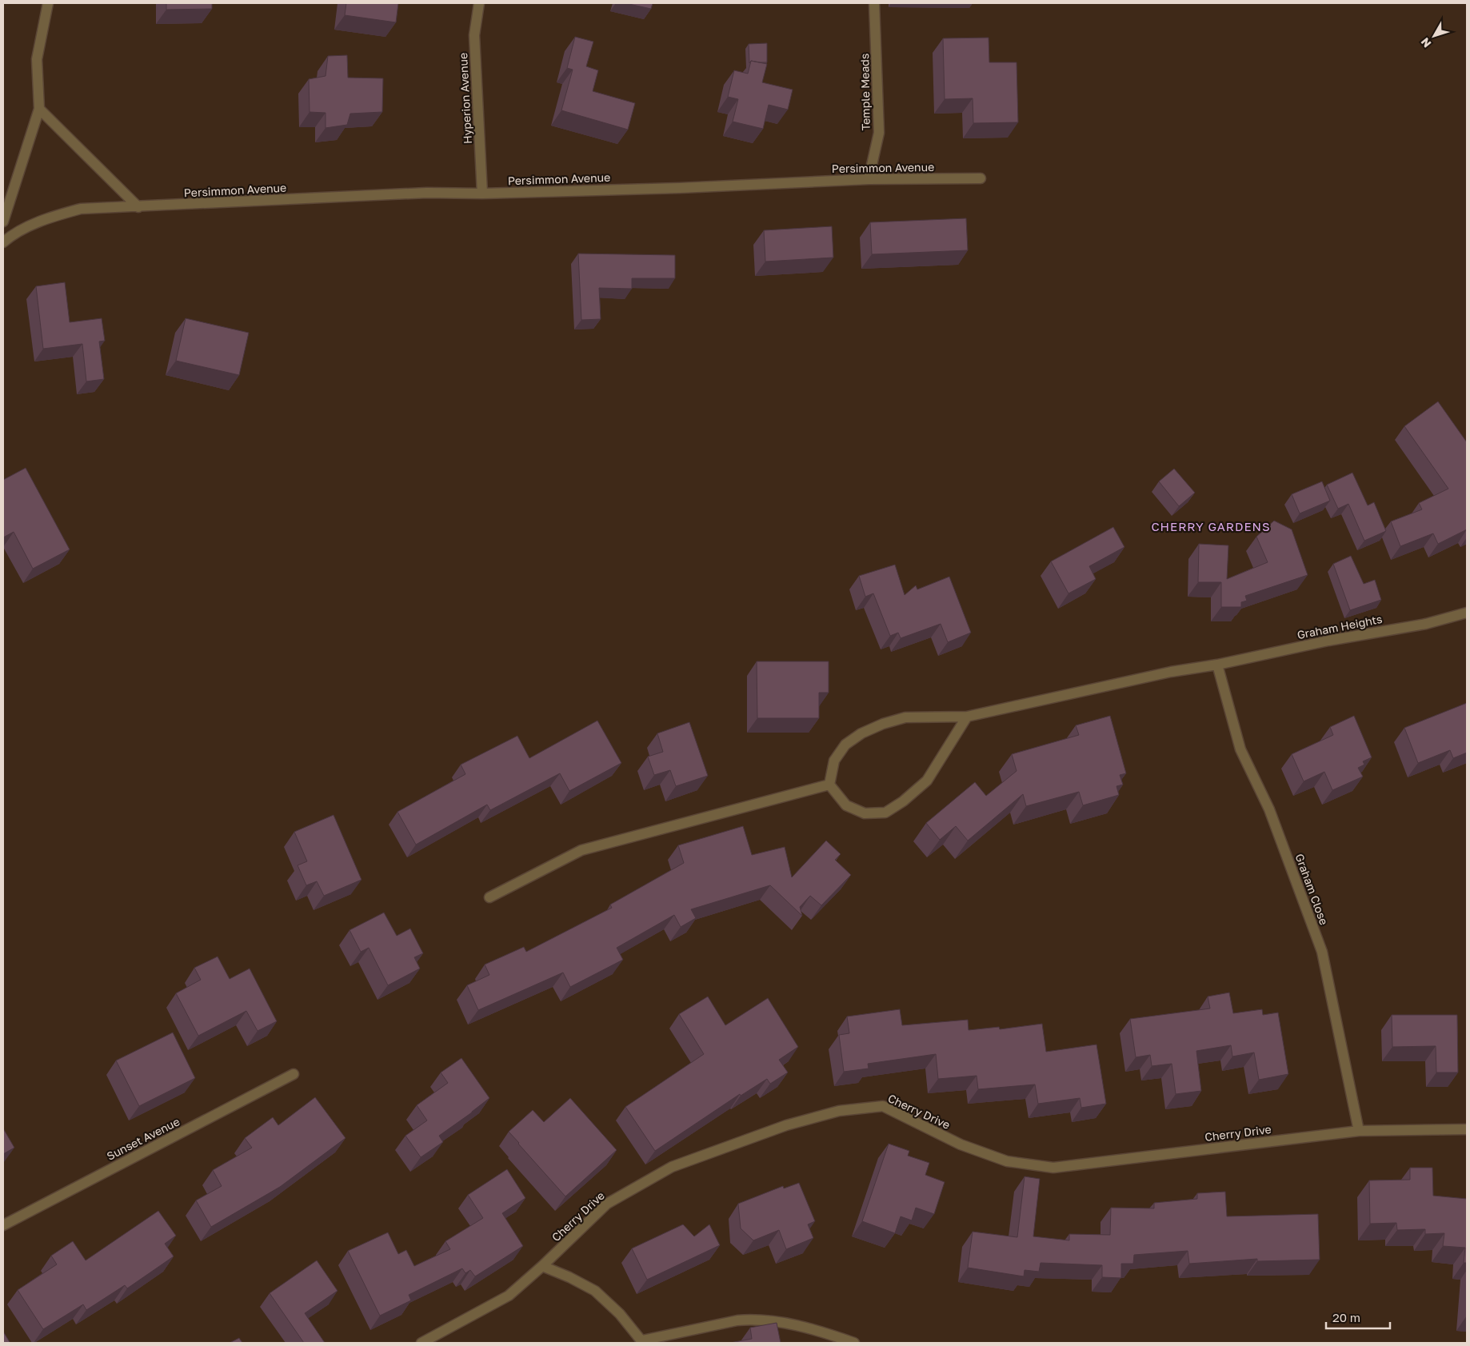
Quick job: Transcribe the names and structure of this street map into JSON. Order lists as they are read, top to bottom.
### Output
{
  "streets": {
    "street": [
      "Temple Meads",
      "Hyperion Avenue",
      "Persimmon Avenue",
      "Graham Heights",
      "Graham Close",
      "Cherry Drive",
      "Sunset Avenue"
    ]
  },
  "crossings": [
    ["Temple Meads", "Persimmon Avenue"],
    ["Hyperion Avenue", "Persimmon Avenue"],
    ["Graham Heights", "Graham Close"],
    ["Graham Close", "Cherry Drive"]
  ],
  "districts": ["CHERRY GARDENS"],
  "scale_bar": "20 m",
  "north": "bottom left"
}
